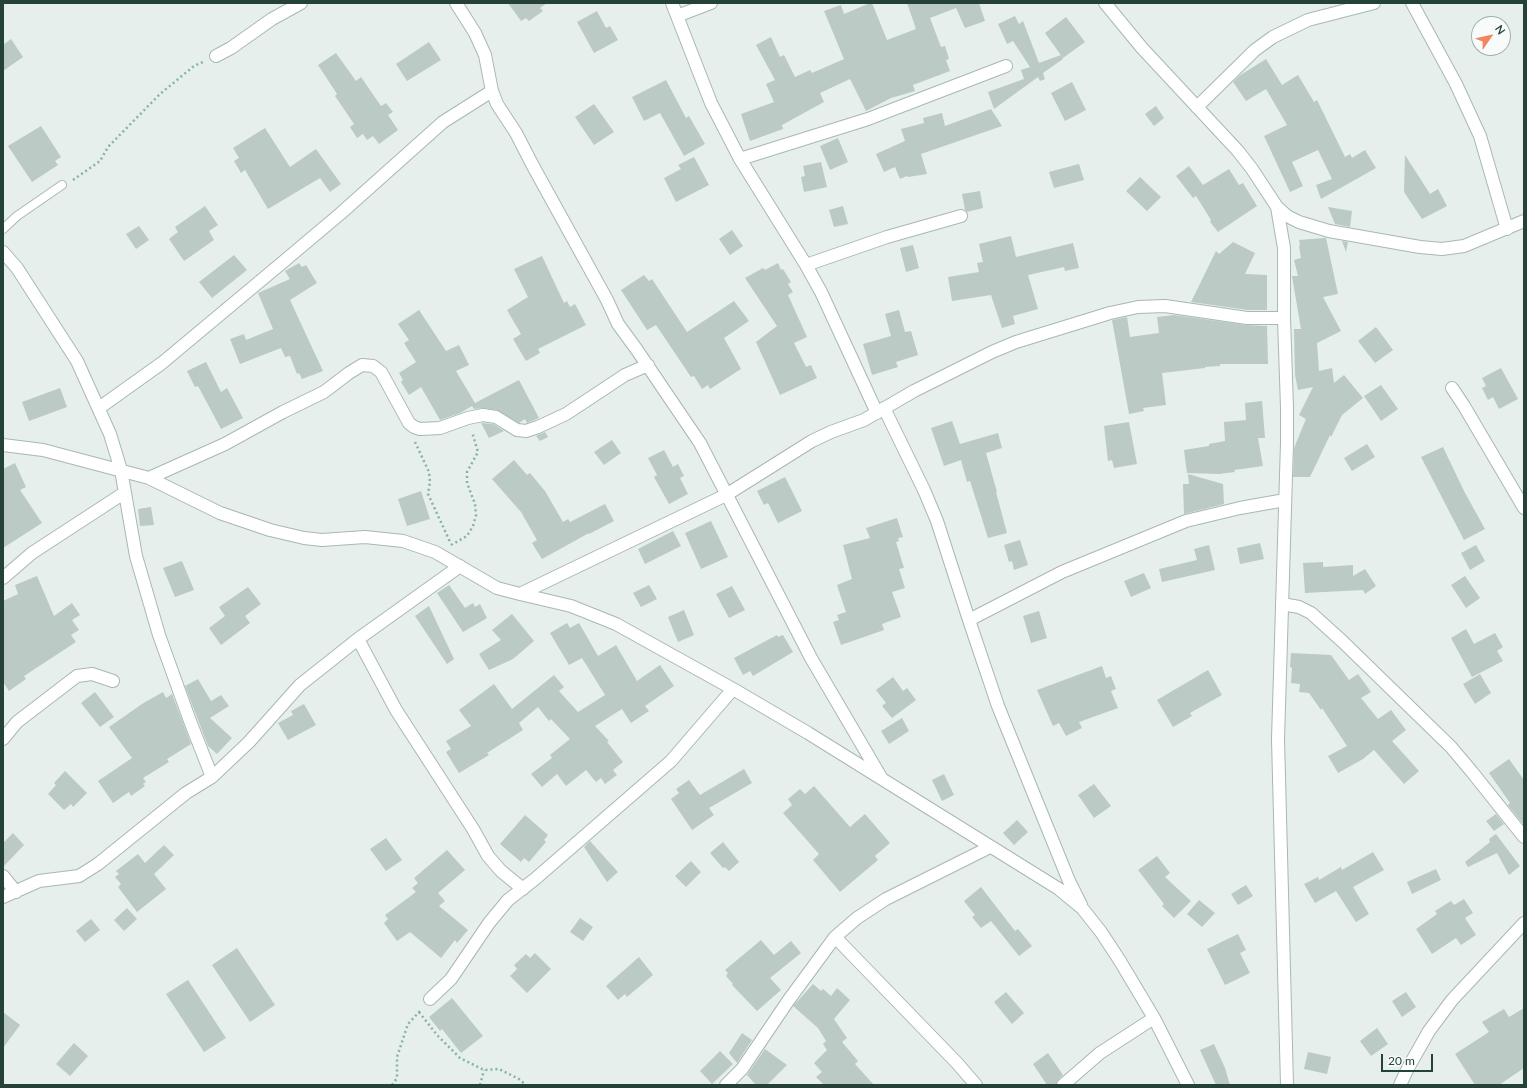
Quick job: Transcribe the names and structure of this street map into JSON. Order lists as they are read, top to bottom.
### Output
{
  "scale_bar": "20 m",
  "north": "top right"
}
